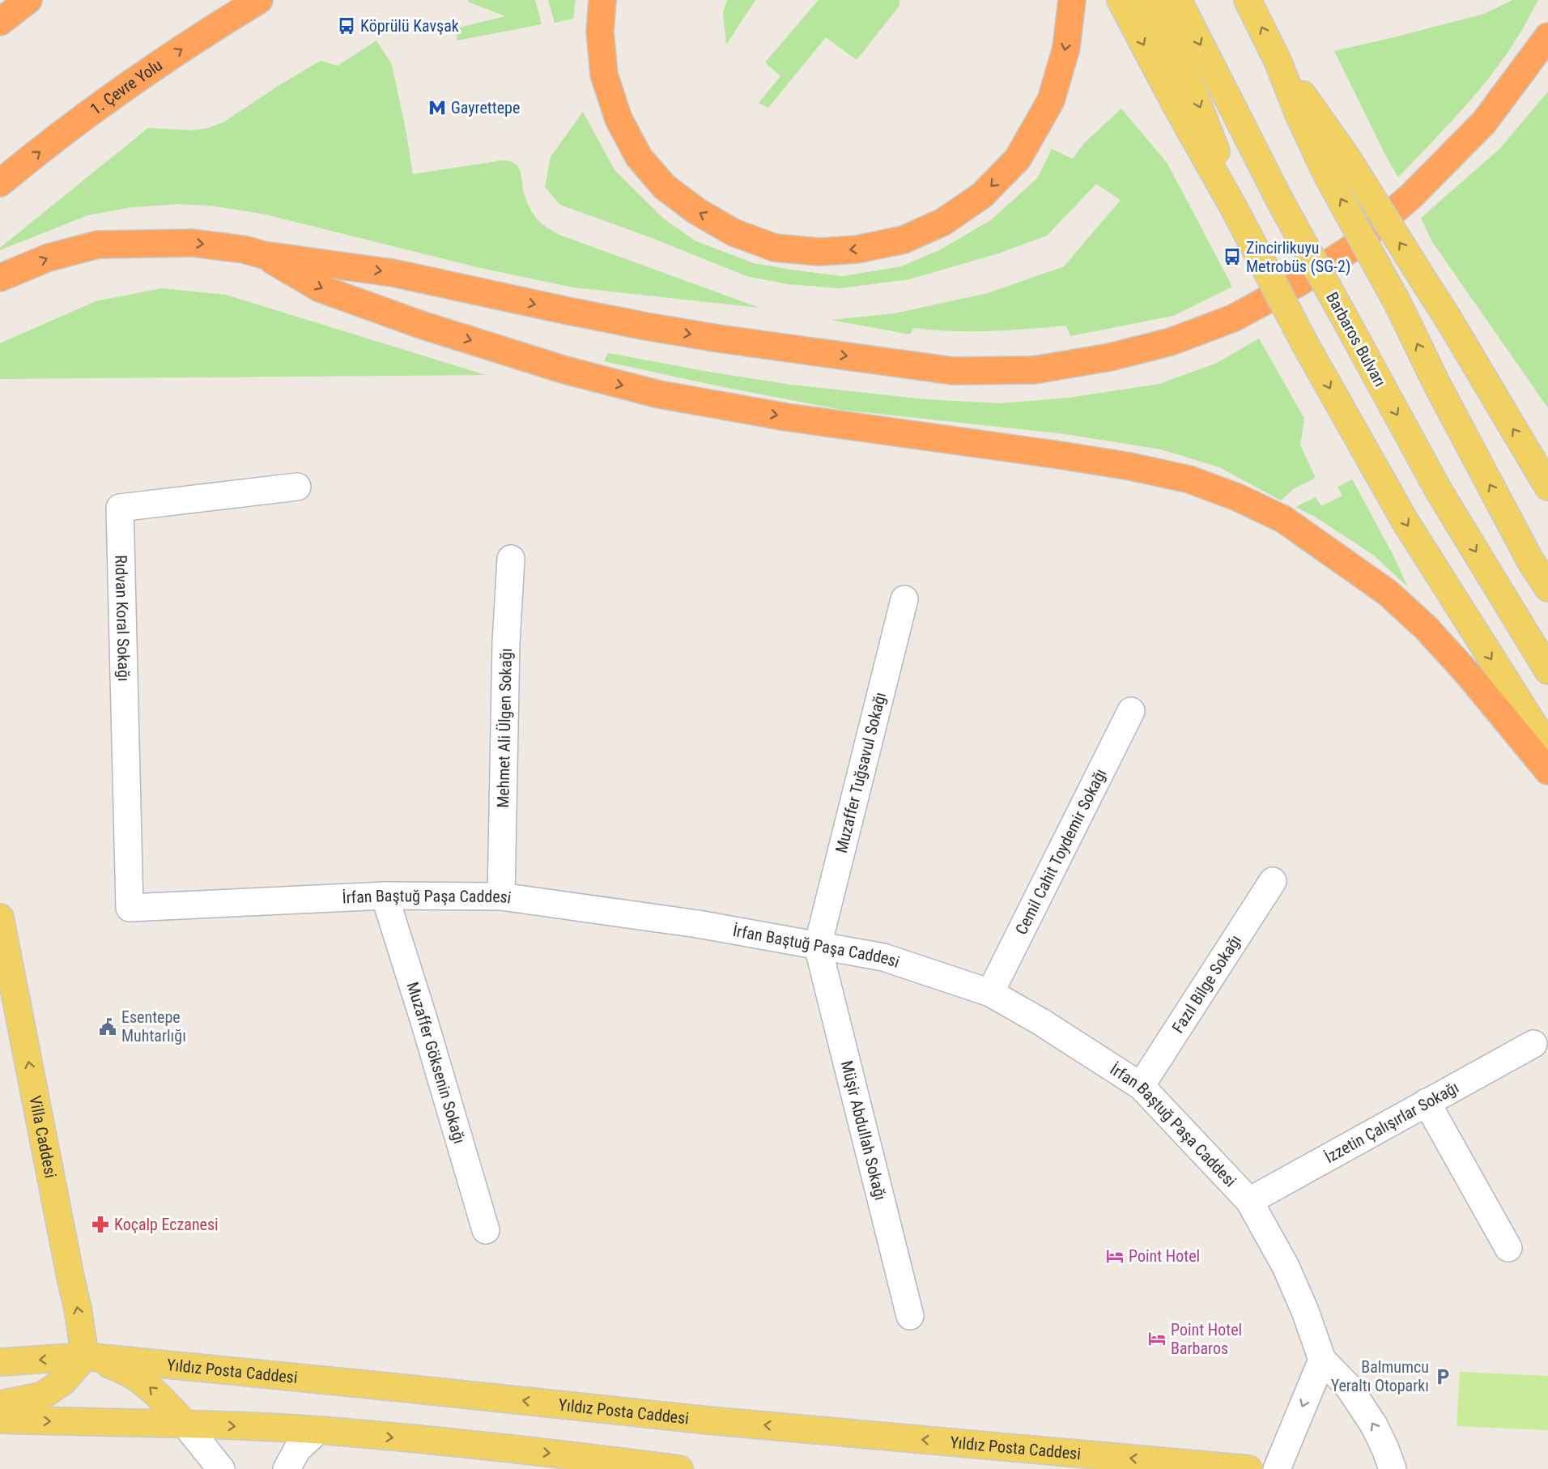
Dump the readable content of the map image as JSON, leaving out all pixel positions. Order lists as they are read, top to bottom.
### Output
{
  "streets": {
    "highway": ["1. Çevre Yolu"],
    "main road": ["Barbaros Bulvarı", "Villa Caddesi", "Yıldız Posta Caddesi"],
    "street": [
      "Rıdvan Koral Sokağı",
      "Mehmet Ali Ülgen Sokağı",
      "Muzaffer Tuğsavul Sokağı",
      "Cemil Cahit Toydemir Sokağı",
      "İrfan Baştuğ Paşa Caddesi",
      "Fazıl Bilge Sokağı",
      "Muzaffer Göksenin Sokağı",
      "İzzetin Çalışırlar Sokağı",
      "Müşir Abdullah Sokağı"
    ]
  },
  "crossings": [
    ["Rıdvan Koral Sokağı", "İrfan Baştuğ Paşa Caddesi"],
    ["Mehmet Ali Ülgen Sokağı", "İrfan Baştuğ Paşa Caddesi"],
    ["Muzaffer Tuğsavul Sokağı", "İrfan Baştuğ Paşa Caddesi"],
    ["Muzaffer Tuğsavul Sokağı", "Müşir Abdullah Sokağı"],
    ["Cemil Cahit Toydemir Sokağı", "İrfan Baştuğ Paşa Caddesi"],
    ["İrfan Baştuğ Paşa Caddesi", "Fazıl Bilge Sokağı"],
    ["İrfan Baştuğ Paşa Caddesi", "Muzaffer Göksenin Sokağı"],
    ["İrfan Baştuğ Paşa Caddesi", "İzzetin Çalışırlar Sokağı"],
    ["İrfan Baştuğ Paşa Caddesi", "Müşir Abdullah Sokağı"],
    ["Villa Caddesi", "Yıldız Posta Caddesi"]
  ],
  "one_way": ["1. Çevre Yolu", "Villa Caddesi"],
  "places": {
    "bus stop": ["Köprülü Kavşak", "Zincirlikuyu Metrobüs (SG-2)"],
    "metro station": ["Gayrettepe"],
    "public building": ["Esentepe Muhtarlığı"],
    "pharmacy": ["Koçalp Eczanesi"],
    "hotel": ["Point Hotel", "Point Hotel Barbaros"],
    "parking": ["Balmumcu Yeraltı Otoparkı"]
  }
}
